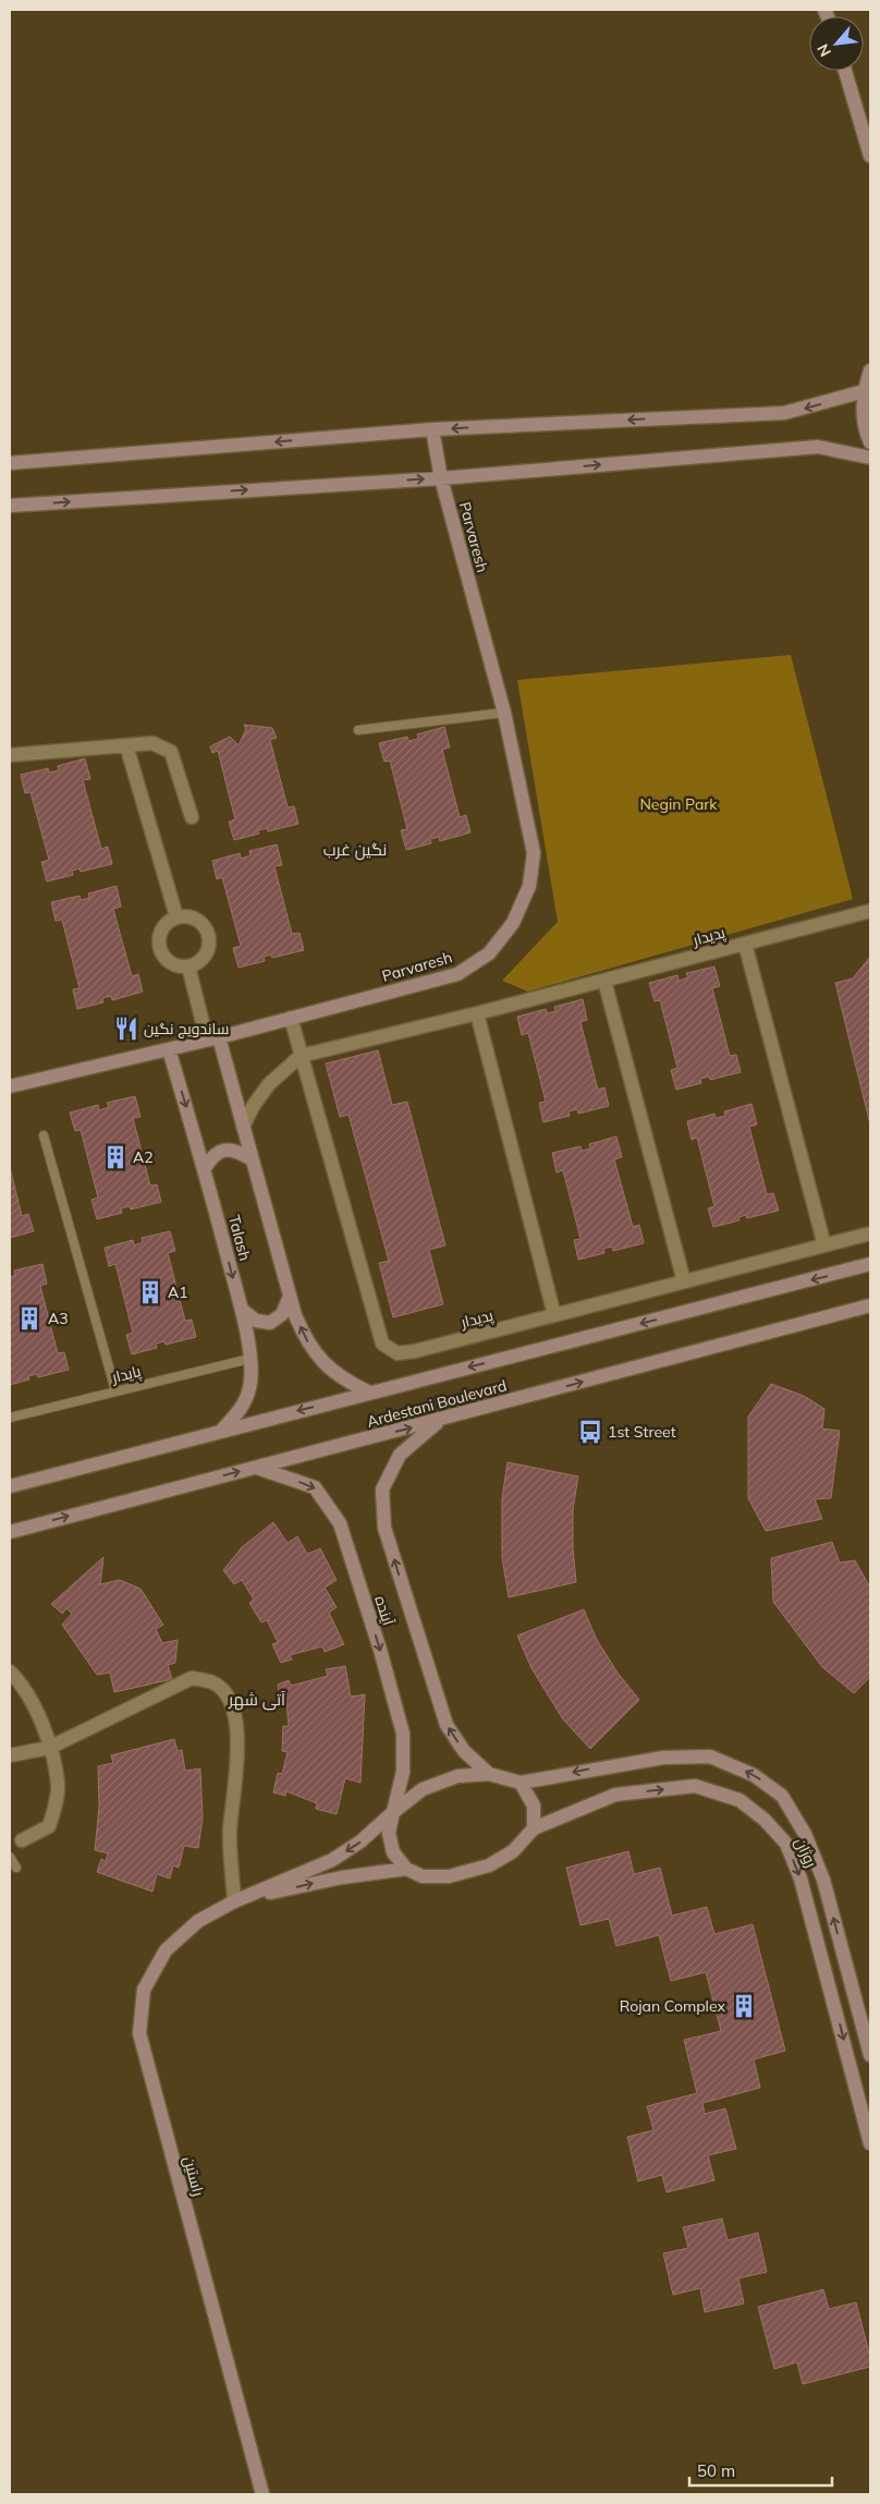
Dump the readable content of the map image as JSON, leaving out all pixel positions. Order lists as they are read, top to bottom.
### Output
{
  "streets": {
    "street": [
      "Parvaresh",
      "پدیدار",
      "Talash",
      "Ardestani Boulevard",
      "آینده",
      "روژان",
      "راستین"
    ],
    "lane": ["پایدار"]
  },
  "crossings": [
    ["Parvaresh", "Talash"],
    ["Talash", "پایدار"],
    ["Talash", "Ardestani Boulevard"],
    ["Ardestani Boulevard", "آینده"],
    ["آینده", "روژان"]
  ],
  "one_way": ["آینده"],
  "districts": ["نگین غرب", "آتی شهر"],
  "parks": ["Negin Park"],
  "places": {
    "restaurant": ["ساندویج نگین"],
    "building": [
      "A2",
      "A1",
      "A3",
      "Rojan Complex"
    ],
    "bus stop": ["1st Street"]
  },
  "scale_bar": "50 m",
  "north": "bottom left"
}
